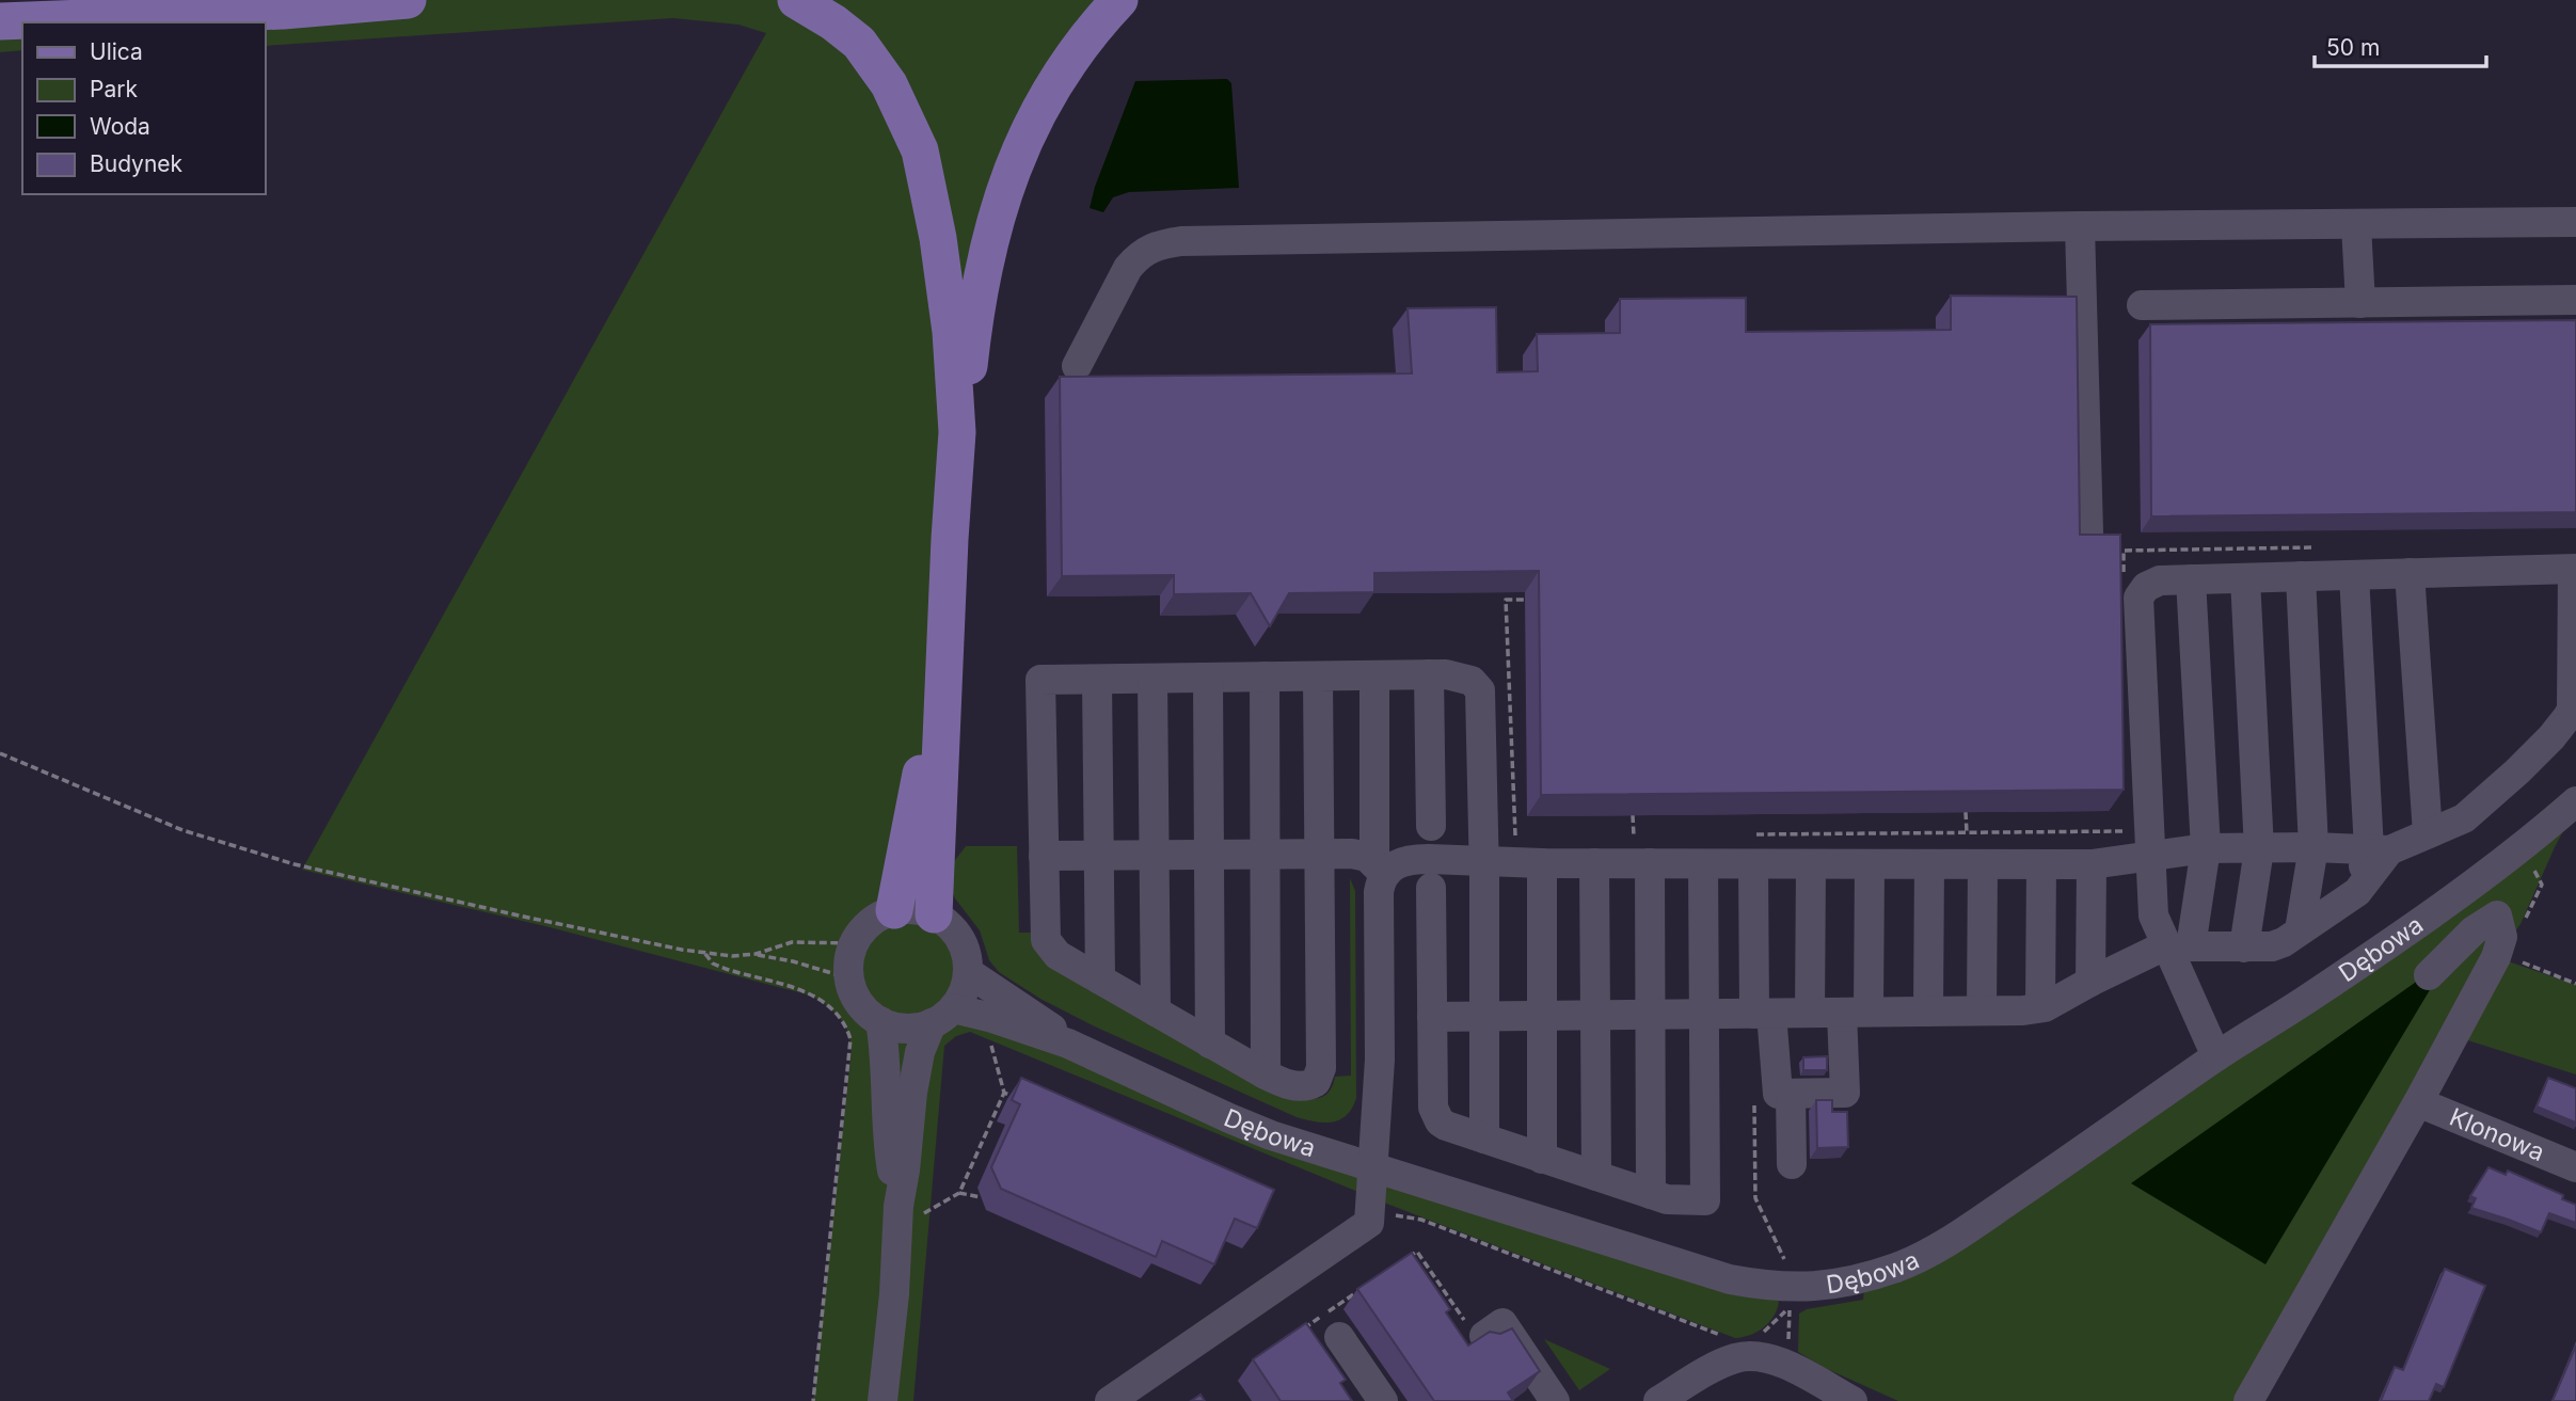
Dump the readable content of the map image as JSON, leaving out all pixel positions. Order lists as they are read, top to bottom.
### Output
{
  "streets": {
    "street": ["Dębowa", "Klonowa"]
  },
  "legend": [
    "Ulica",
    "Park",
    "Woda",
    "Budynek"
  ],
  "scale_bar": "50 m"
}
